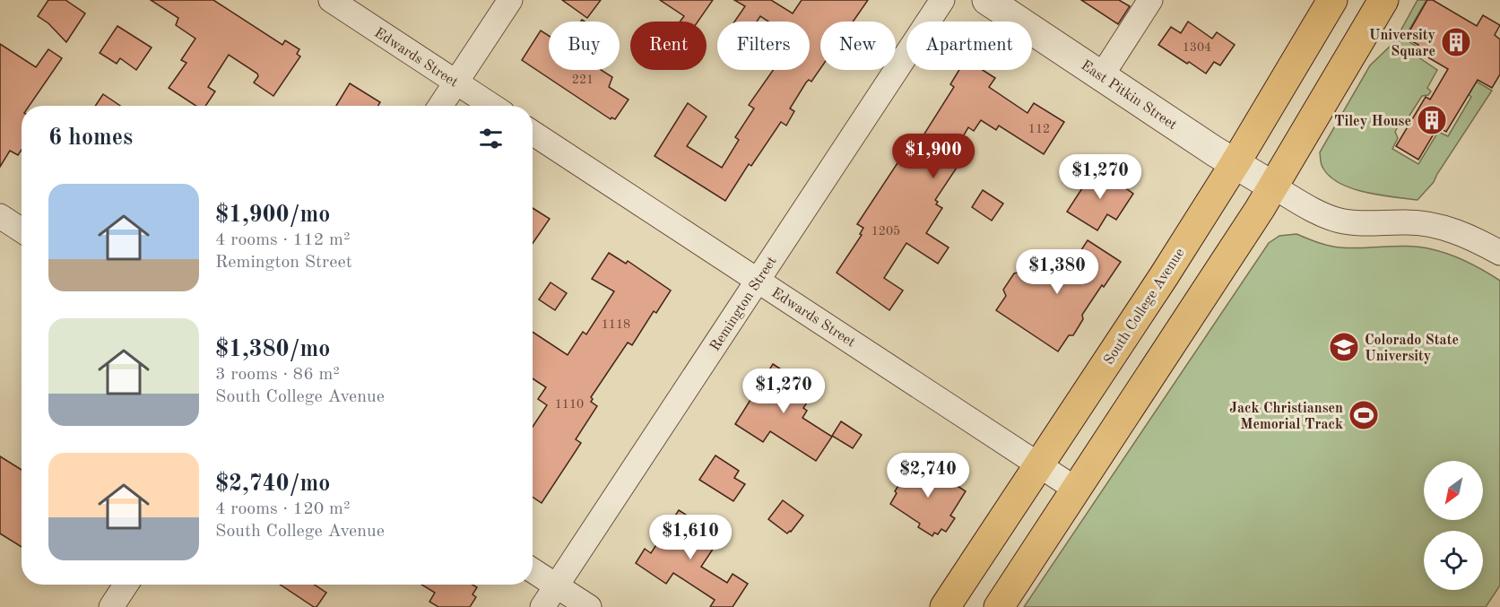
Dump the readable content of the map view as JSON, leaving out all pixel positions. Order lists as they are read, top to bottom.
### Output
{
  "streets": {
    "highway": ["South College Avenue"],
    "street": ["Edwards Street", "East Pitkin Street", "Remington Street"]
  },
  "crossings": [
    ["Edwards Street", "Remington Street"],
    ["Edwards Street", "South College Avenue"],
    ["East Pitkin Street", "South College Avenue"]
  ],
  "places": {
    "building": ["University Square", "Tiley House"],
    "school or university": ["Colorado State University"],
    "sports": ["Jack Christiansen Memorial Track"]
  },
  "house_numbers": [
    "1304",
    "221",
    "112",
    "1205",
    "1118",
    "1110"
  ],
  "north": "bottom left",
  "page": {
    "chip": [
      "Buy",
      "Rent",
      "Filters",
      "New",
      "Apartment"
    ],
    "heading": "6 homes",
    "price": [
      "$1,900",
      "$1,270",
      "$1,380",
      "$1,270",
      "$2,740",
      "$1,610"
    ],
    "list": [
      {
        "name": "$1,900/mo",
        "note": "4 rooms · 112 m² · Remington Street"
      },
      {
        "name": "$1,380/mo",
        "note": "3 rooms · 86 m² · South College Avenue"
      },
      {
        "name": "$2,740/mo",
        "note": "4 rooms · 120 m² · South College Avenue"
      }
    ]
  }
}
